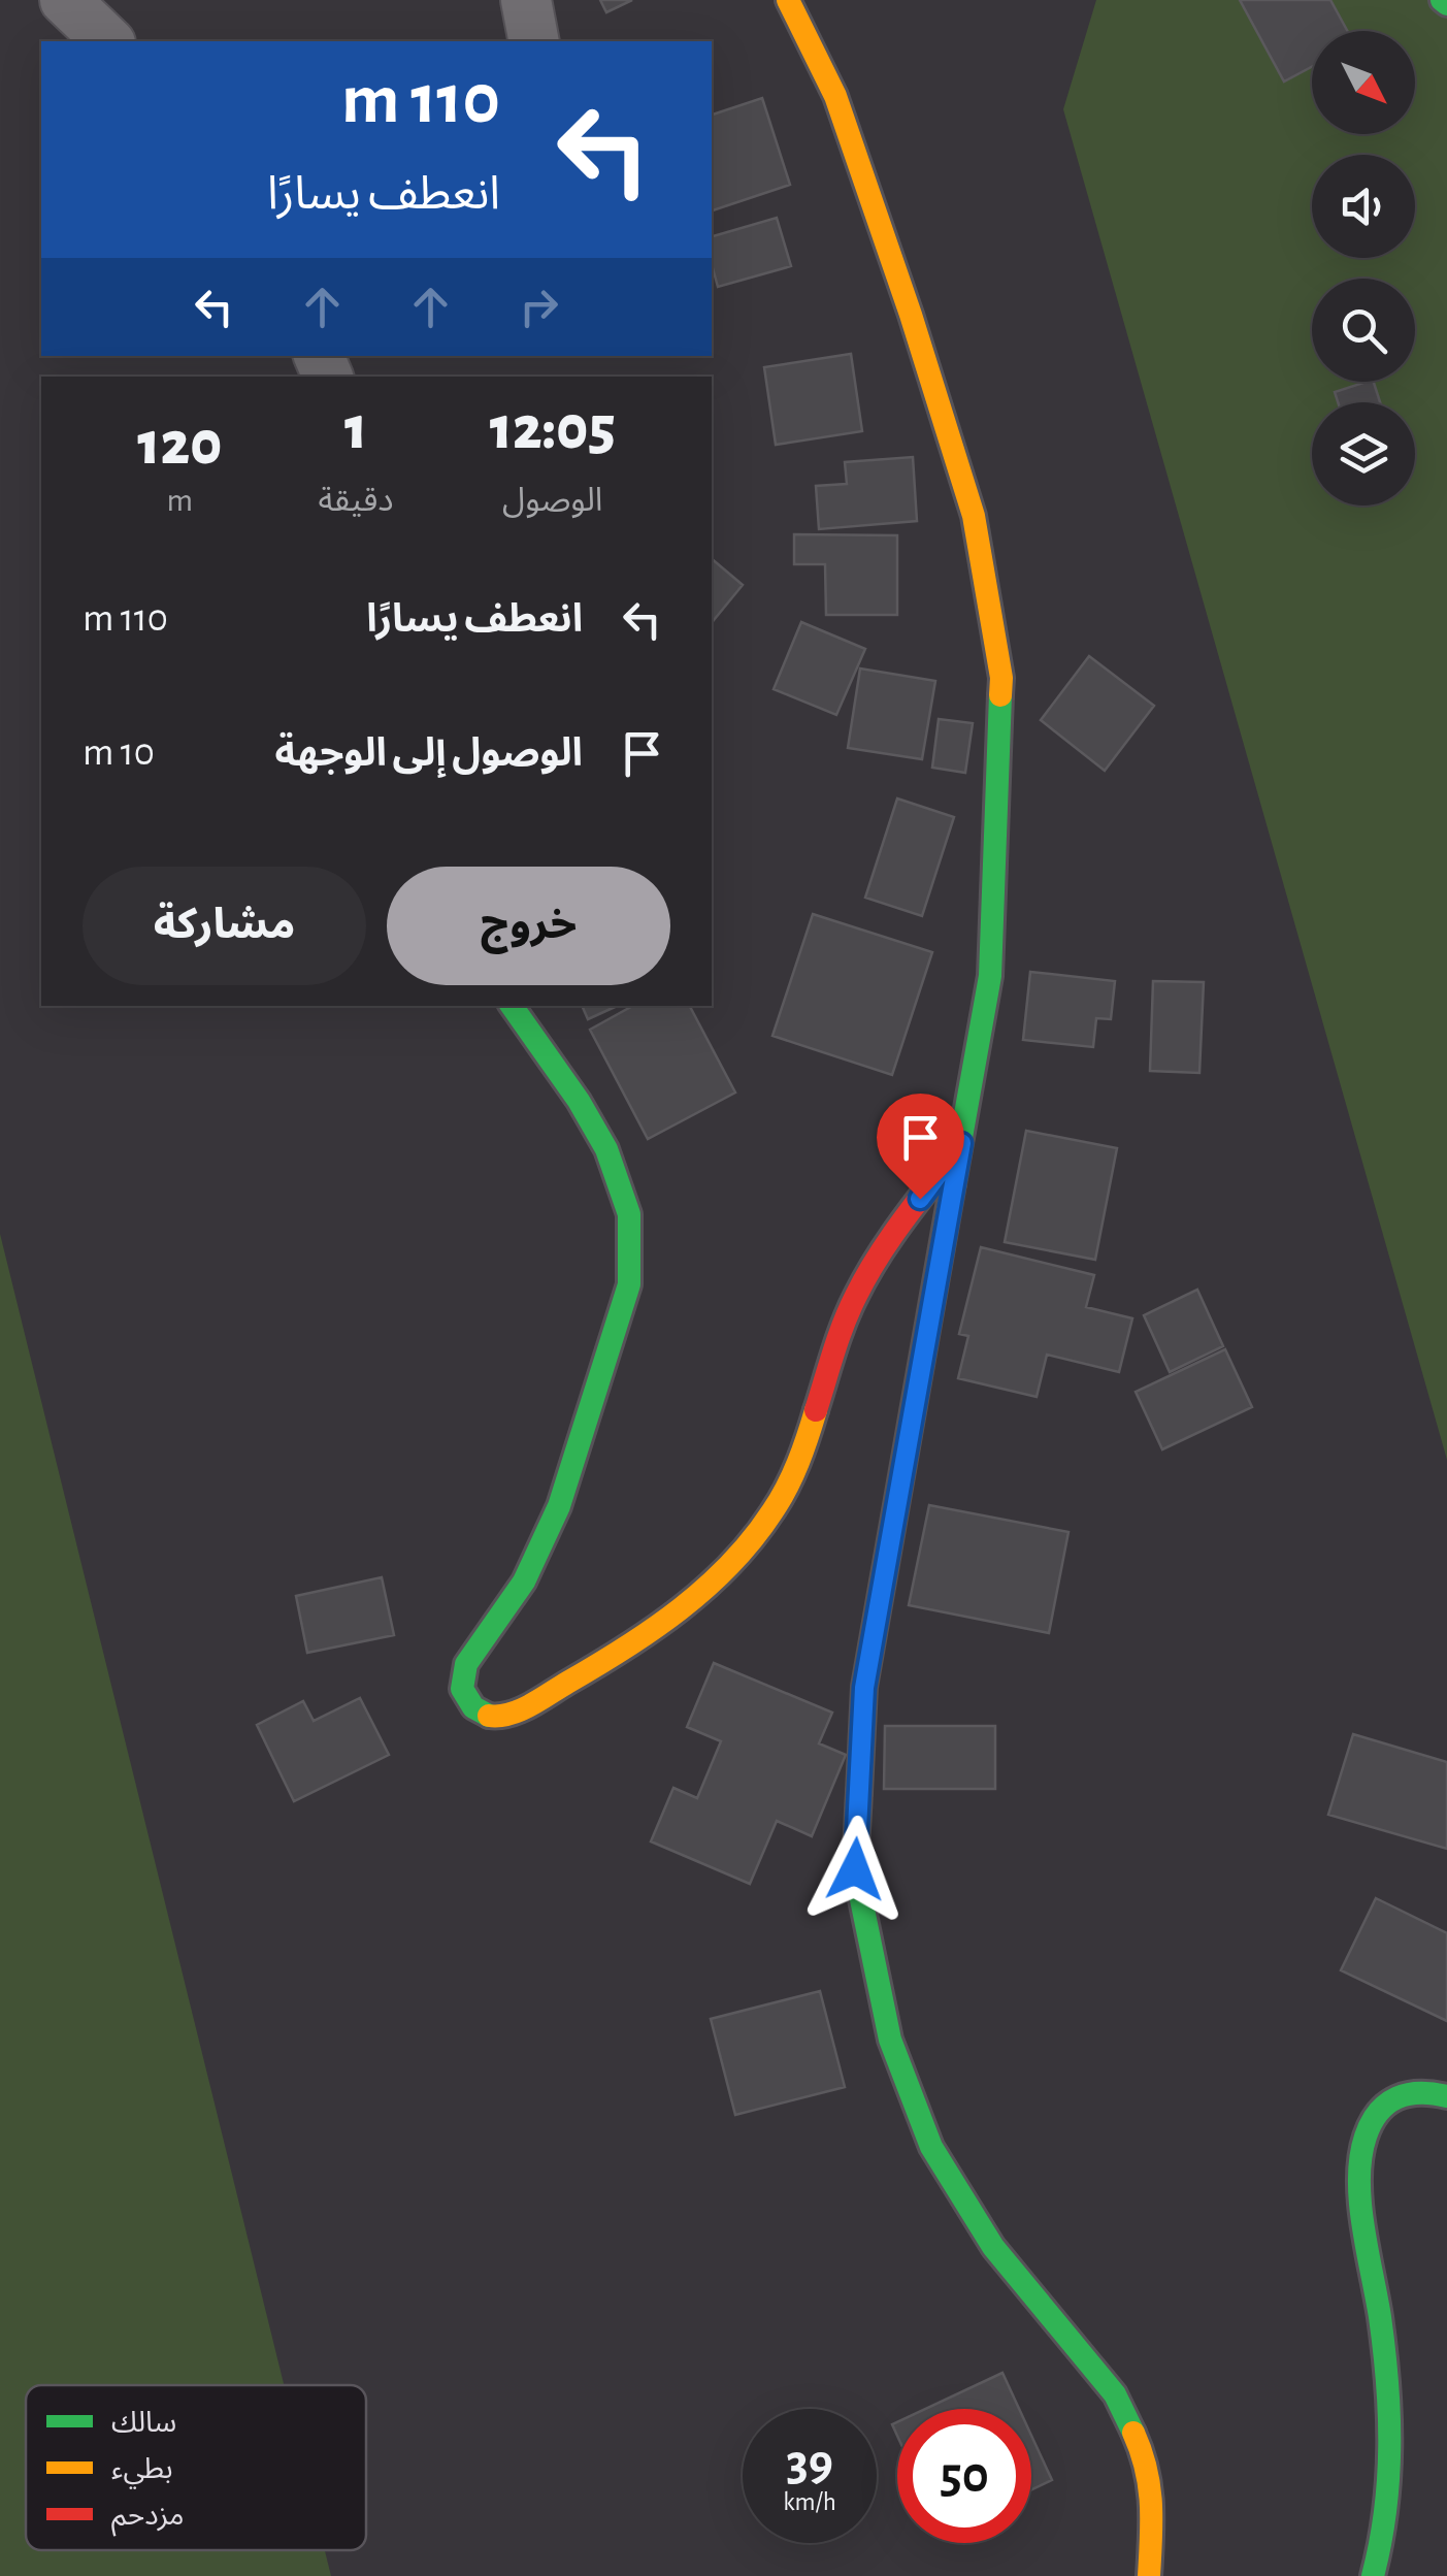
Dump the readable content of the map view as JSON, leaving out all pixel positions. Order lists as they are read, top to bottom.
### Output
{
  "legend": ["سالك", "بطيء", "مزدحم"],
  "north": "bottom right",
  "page": {
    "turn": ["110 m", "انعطف يسارًا"],
    "eta": [
      "12:05",
      "الوصول",
      "1",
      "دقيقة",
      "120",
      "m"
    ],
    "list": [
      {
        "name": "انعطف يسارًا",
        "value": "110 m"
      },
      {
        "name": "الوصول إلى الوجهة",
        "value": "10 m"
      }
    ],
    "buttons": ["خروج", "مشاركة"],
    "speed": "39 km/h",
    "limit": "50"
  }
}
